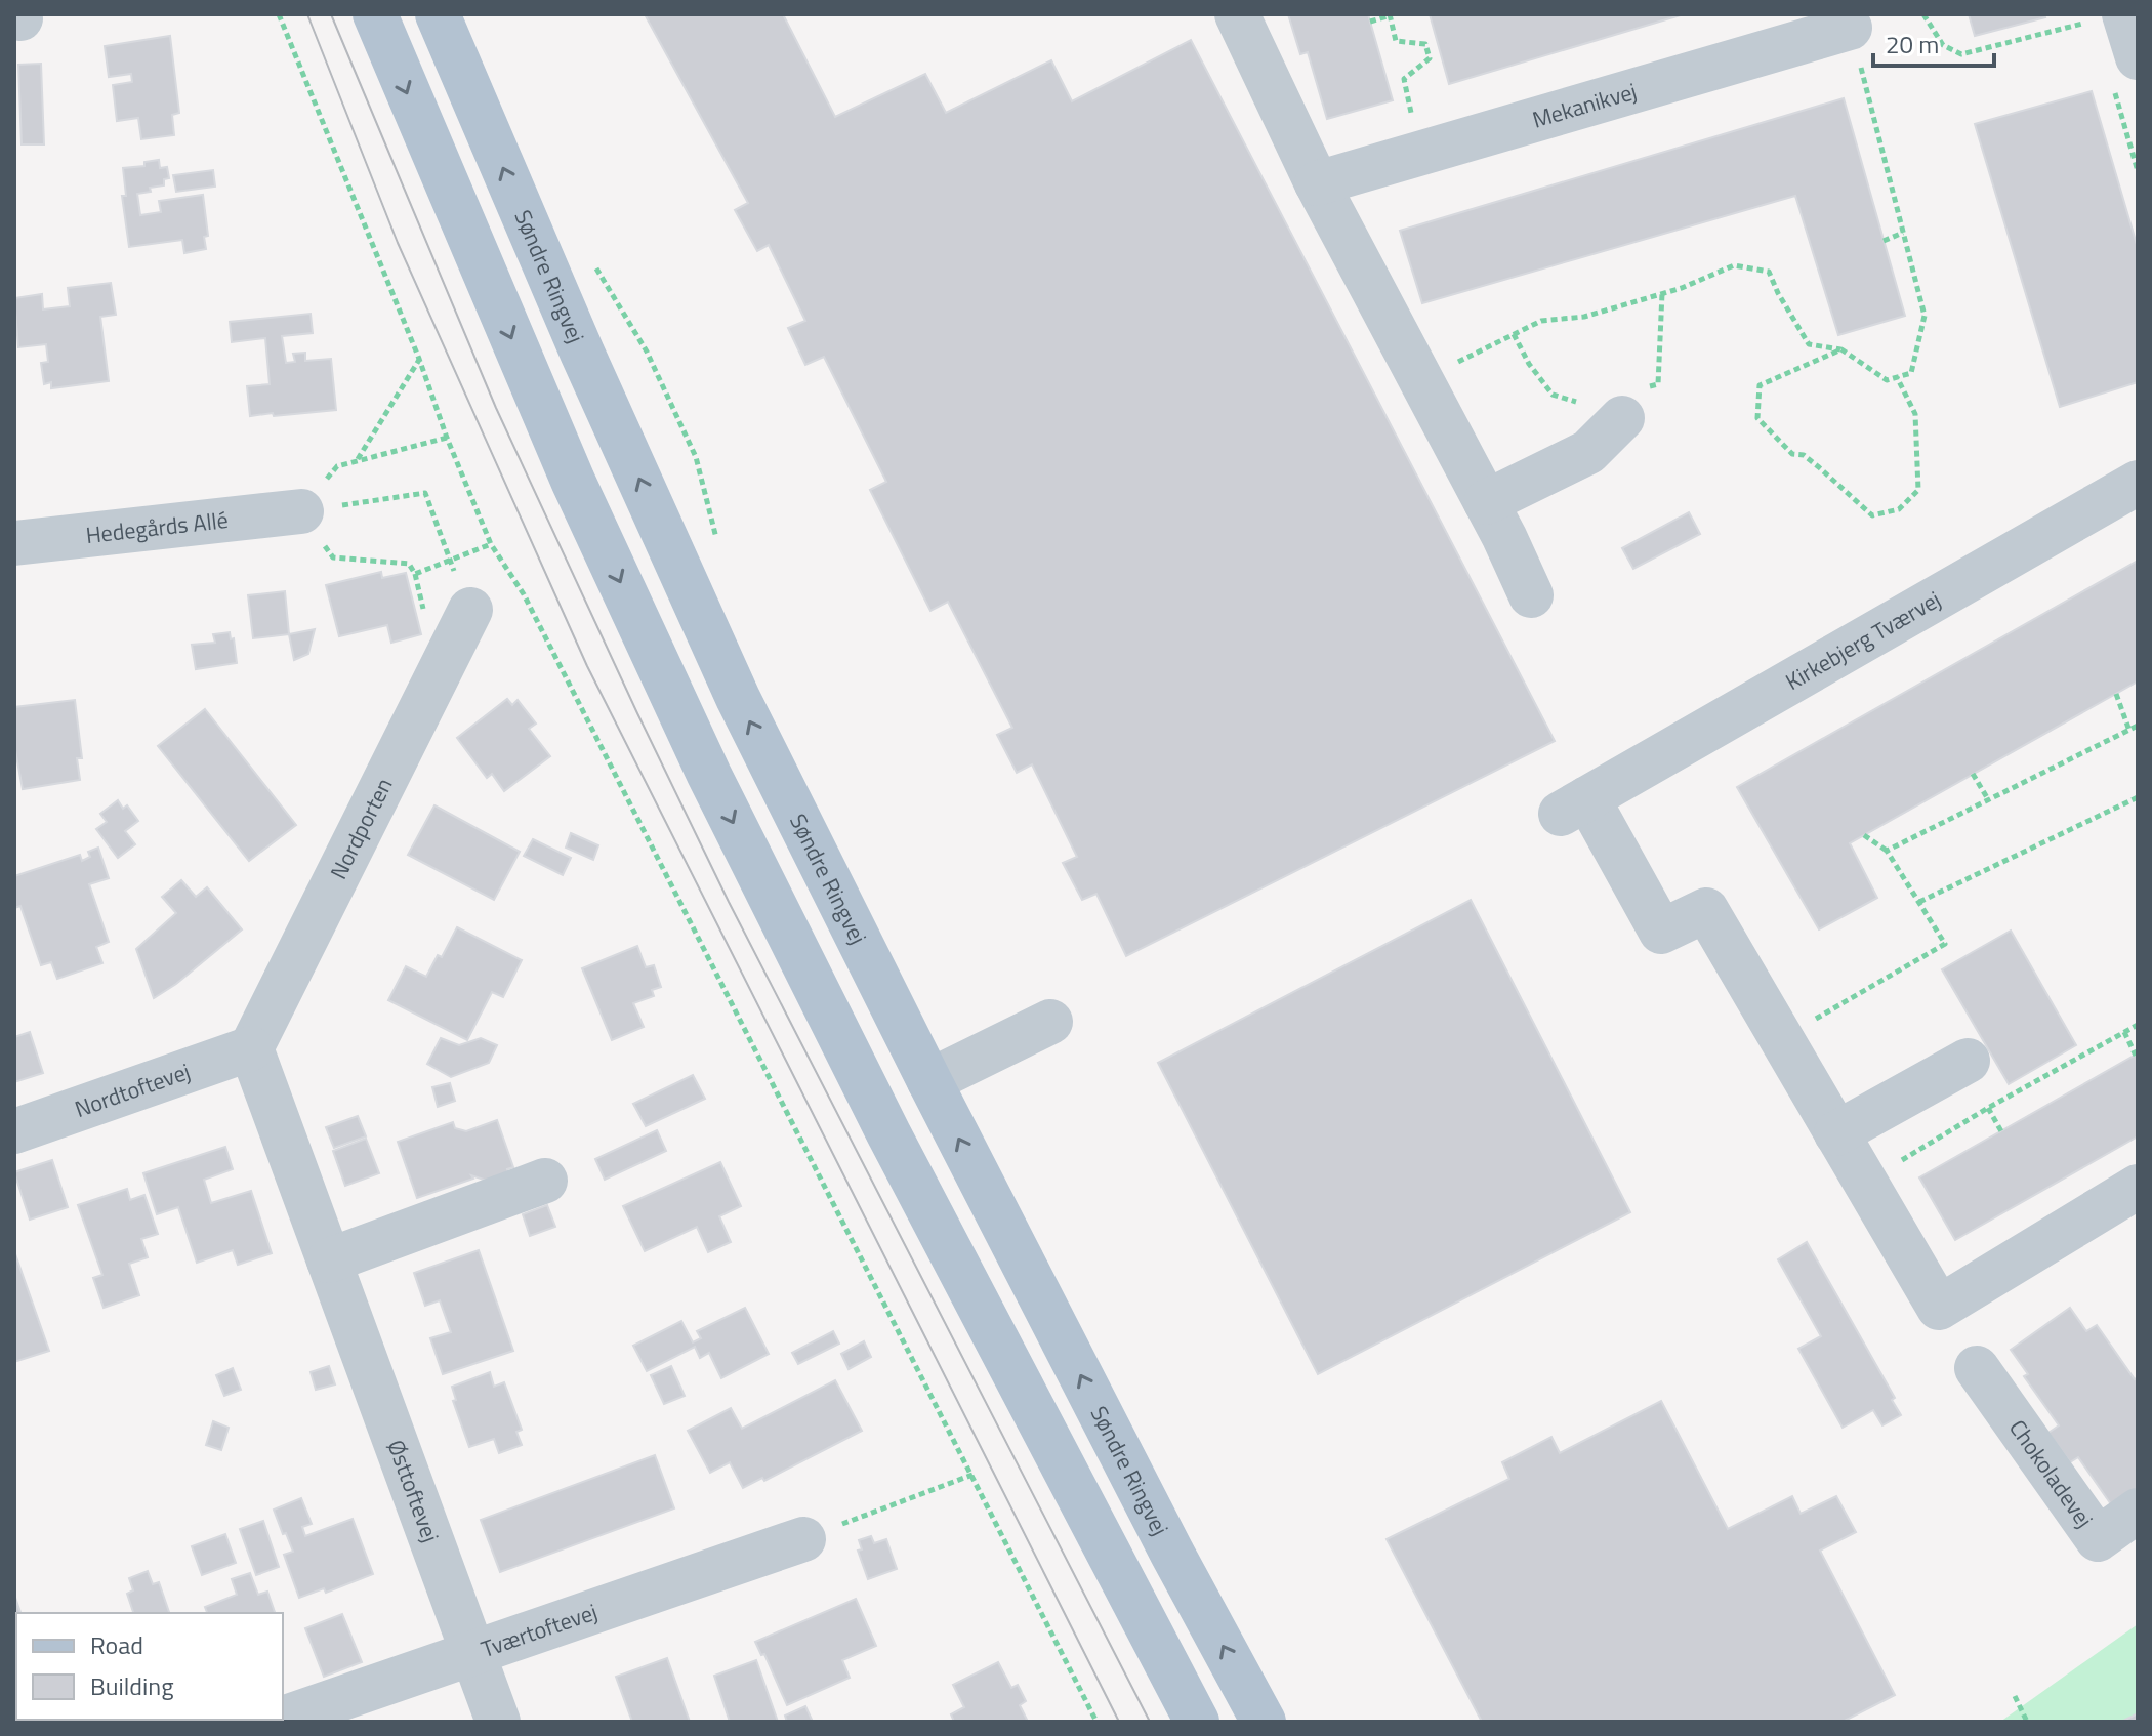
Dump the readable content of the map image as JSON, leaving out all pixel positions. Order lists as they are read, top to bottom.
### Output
{
  "streets": {
    "main road": ["Søndre Ringvej"],
    "street": [
      "Mekanikvej",
      "Hedegårds Allé",
      "Kirkebjerg Tværvej",
      "Nordporten",
      "Nordtoftevej",
      "Chokoladevej",
      "Østtoftevej",
      "Tværtoftevej"
    ]
  },
  "crossings": [
    ["Nordporten", "Nordtoftevej"],
    ["Nordporten", "Østtoftevej"],
    ["Nordtoftevej", "Østtoftevej"],
    ["Østtoftevej", "Tværtoftevej"]
  ],
  "legend": ["Road", "Building"],
  "scale_bar": "20 m"
}
